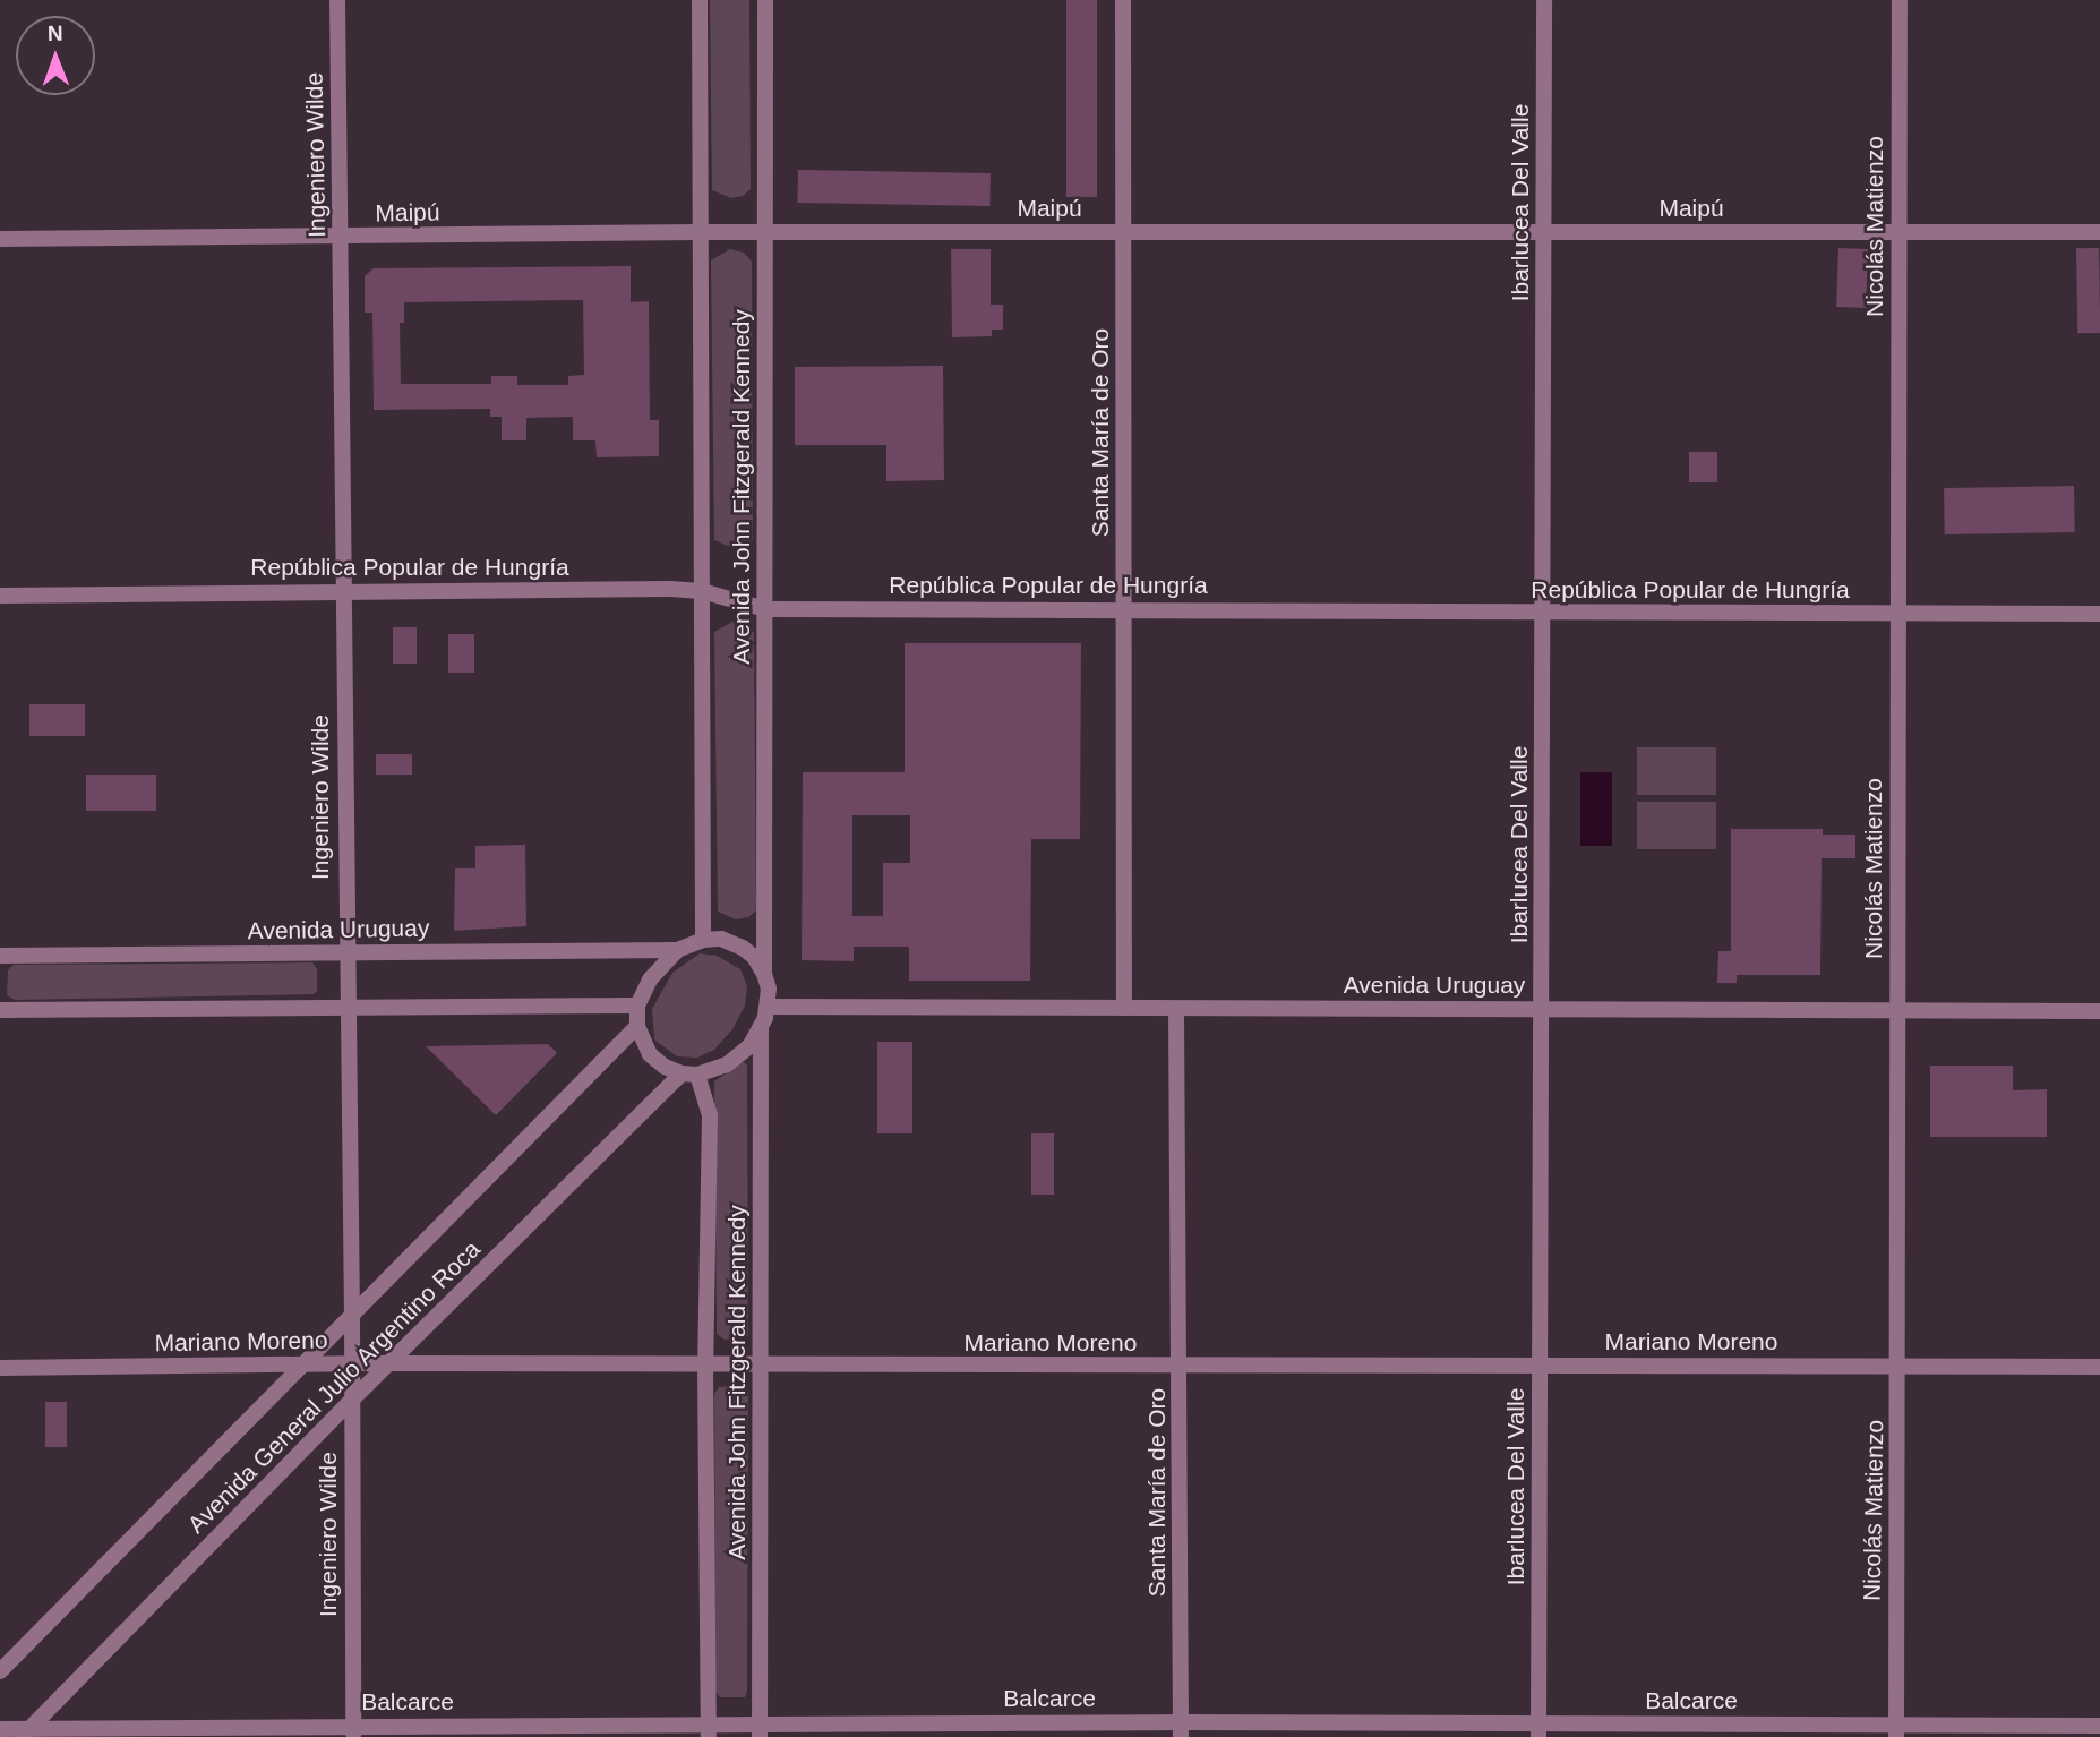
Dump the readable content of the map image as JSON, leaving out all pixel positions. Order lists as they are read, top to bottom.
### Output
{
  "streets": {
    "street": [
      "Ingeniero Wilde",
      "Ibarlucea Del Valle",
      "Maipú",
      "Nicolás Matienzo",
      "Santa María de Oro",
      "Avenida John Fitzgerald Kennedy",
      "República Popular de Hungría",
      "Avenida Uruguay",
      "Mariano Moreno",
      "Avenida General Julio Argentino Roca",
      "Balcarce"
    ]
  },
  "crossings": [
    ["Ingeniero Wilde", "Maipú"],
    ["Ingeniero Wilde", "República Popular de Hungría"],
    ["Ingeniero Wilde", "Avenida Uruguay"],
    ["Ingeniero Wilde", "Mariano Moreno"],
    ["Ingeniero Wilde", "Avenida General Julio Argentino Roca"],
    ["Ingeniero Wilde", "Balcarce"],
    ["Ibarlucea Del Valle", "Maipú"],
    ["Ibarlucea Del Valle", "República Popular de Hungría"],
    ["Ibarlucea Del Valle", "Avenida Uruguay"],
    ["Ibarlucea Del Valle", "Mariano Moreno"],
    ["Ibarlucea Del Valle", "Balcarce"],
    ["Maipú", "Nicolás Matienzo"],
    ["Maipú", "Santa María de Oro"],
    ["Maipú", "Avenida John Fitzgerald Kennedy"],
    ["Nicolás Matienzo", "República Popular de Hungría"],
    ["Nicolás Matienzo", "Avenida Uruguay"],
    ["Nicolás Matienzo", "Mariano Moreno"],
    ["Nicolás Matienzo", "Balcarce"],
    ["Santa María de Oro", "República Popular de Hungría"],
    ["Santa María de Oro", "Avenida Uruguay"],
    ["Santa María de Oro", "Mariano Moreno"],
    ["Santa María de Oro", "Balcarce"],
    ["Avenida John Fitzgerald Kennedy", "República Popular de Hungría"],
    ["Avenida John Fitzgerald Kennedy", "Avenida Uruguay"],
    ["Avenida John Fitzgerald Kennedy", "Mariano Moreno"],
    ["Avenida John Fitzgerald Kennedy", "Avenida General Julio Argentino Roca"],
    ["Avenida John Fitzgerald Kennedy", "Balcarce"],
    ["Avenida Uruguay", "Avenida General Julio Argentino Roca"],
    ["Mariano Moreno", "Avenida General Julio Argentino Roca"],
    ["Avenida General Julio Argentino Roca", "Balcarce"]
  ],
  "north": "top"
}
